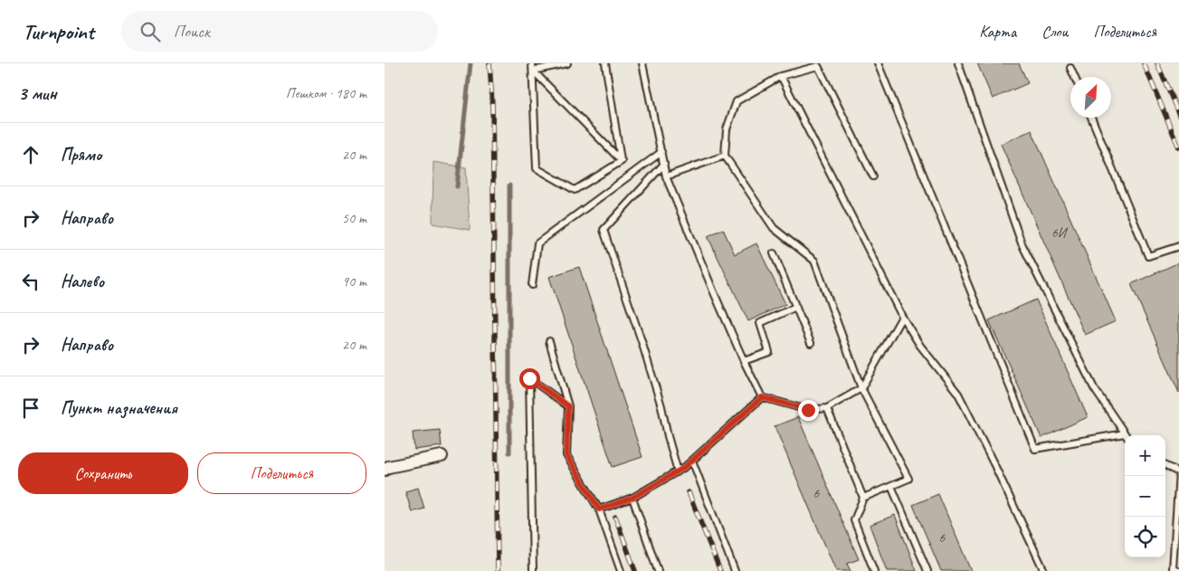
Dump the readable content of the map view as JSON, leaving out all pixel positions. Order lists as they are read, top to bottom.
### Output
{
  "house_numbers": ["6И", "6", "6"],
  "north": "top right",
  "page": {
    "header": "Turnpoint",
    "search": "Поиск",
    "nav": ["Карта", "Слои", "Поделиться"],
    "heading": ["3 мин", "Пешком · 180 m"],
    "list": [
      ["Прямо", "20 m"],
      ["Направо", "50 m"],
      ["Налево", "90 m"],
      ["Направо", "20 m"],
      "Пункт назначения"
    ],
    "map_buttons": ["+", "−"],
    "buttons": ["Сохранить", "Поделиться"]
  }
}
